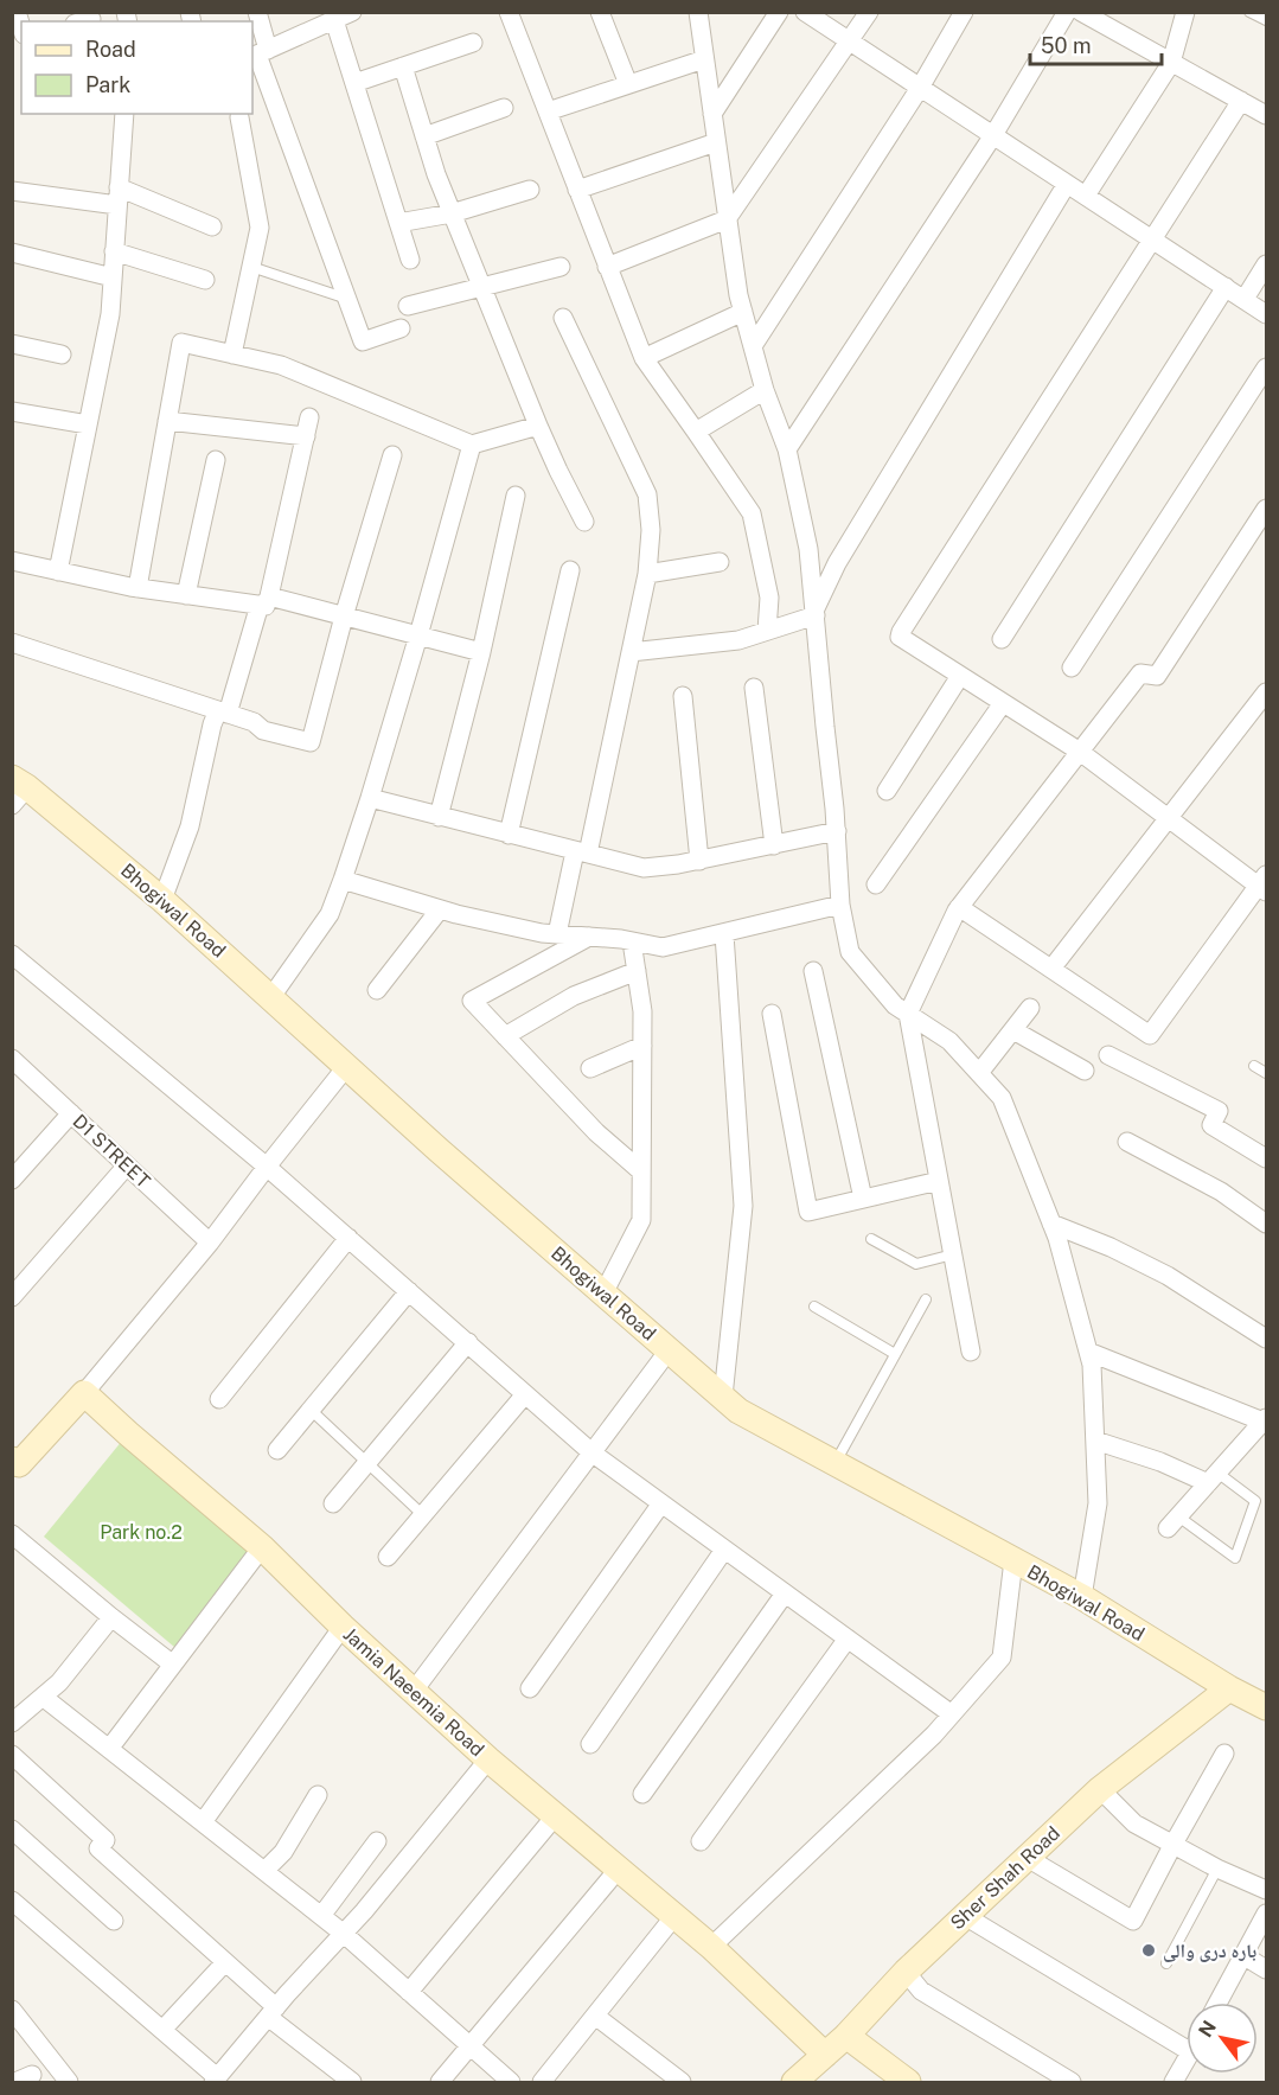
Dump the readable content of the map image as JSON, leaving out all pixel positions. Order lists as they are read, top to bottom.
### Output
{
  "streets": {
    "main road": ["Bhogiwal Road", "Jamia Naeemia Road", "Sher Shah Road"],
    "street": ["D1 STREET"]
  },
  "crossings": [
    ["Bhogiwal Road", "Sher Shah Road"],
    ["Jamia Naeemia Road", "Sher Shah Road"]
  ],
  "parks": ["Park no.2"],
  "places": ["بارہ دری والی"],
  "legend": ["Road", "Park"],
  "scale_bar": "50 m",
  "north": "top left"
}
